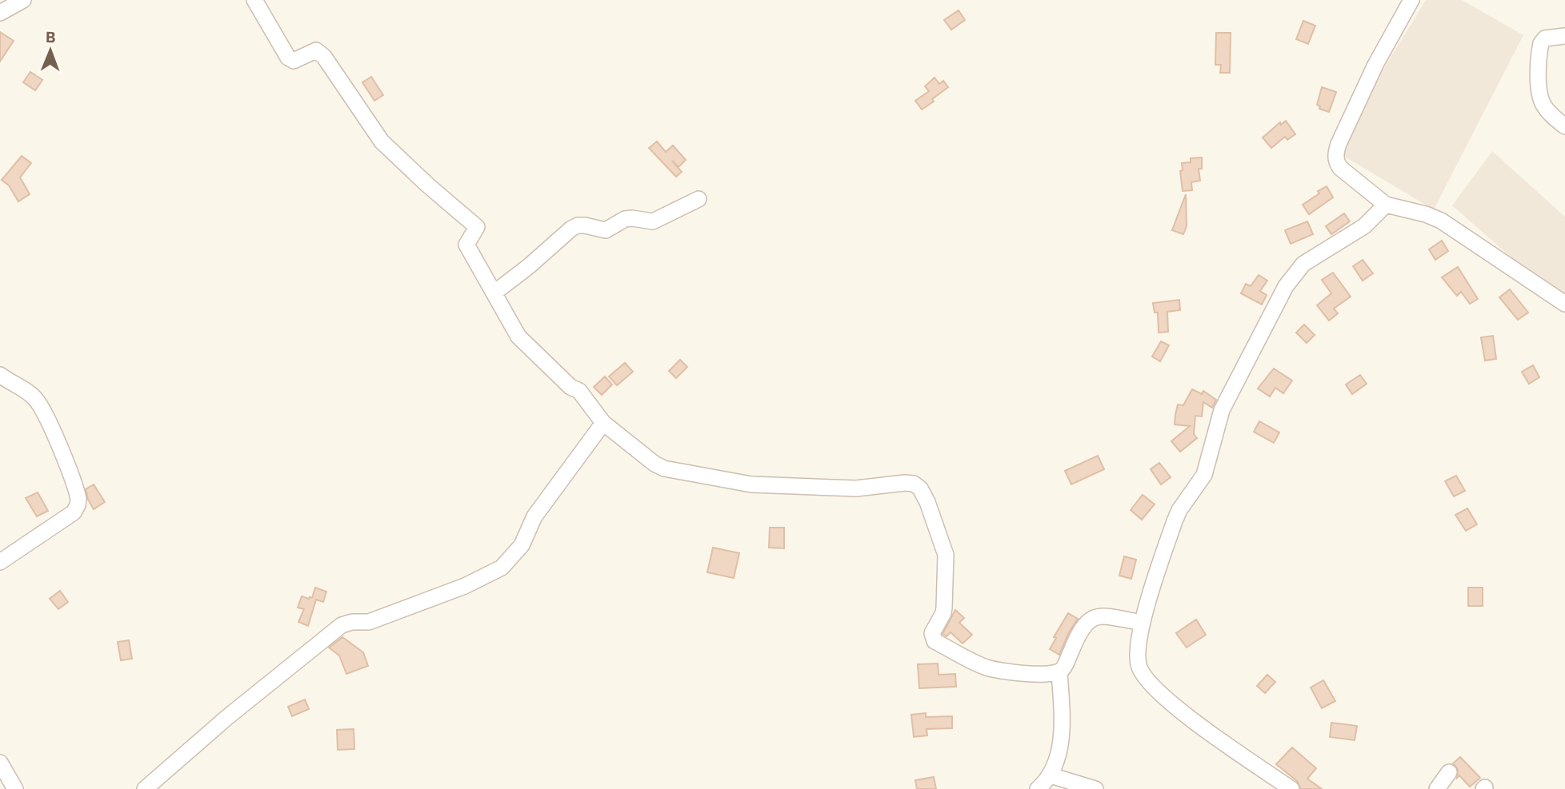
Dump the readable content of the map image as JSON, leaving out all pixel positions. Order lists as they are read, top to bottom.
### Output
{
  "north": "top"
}
